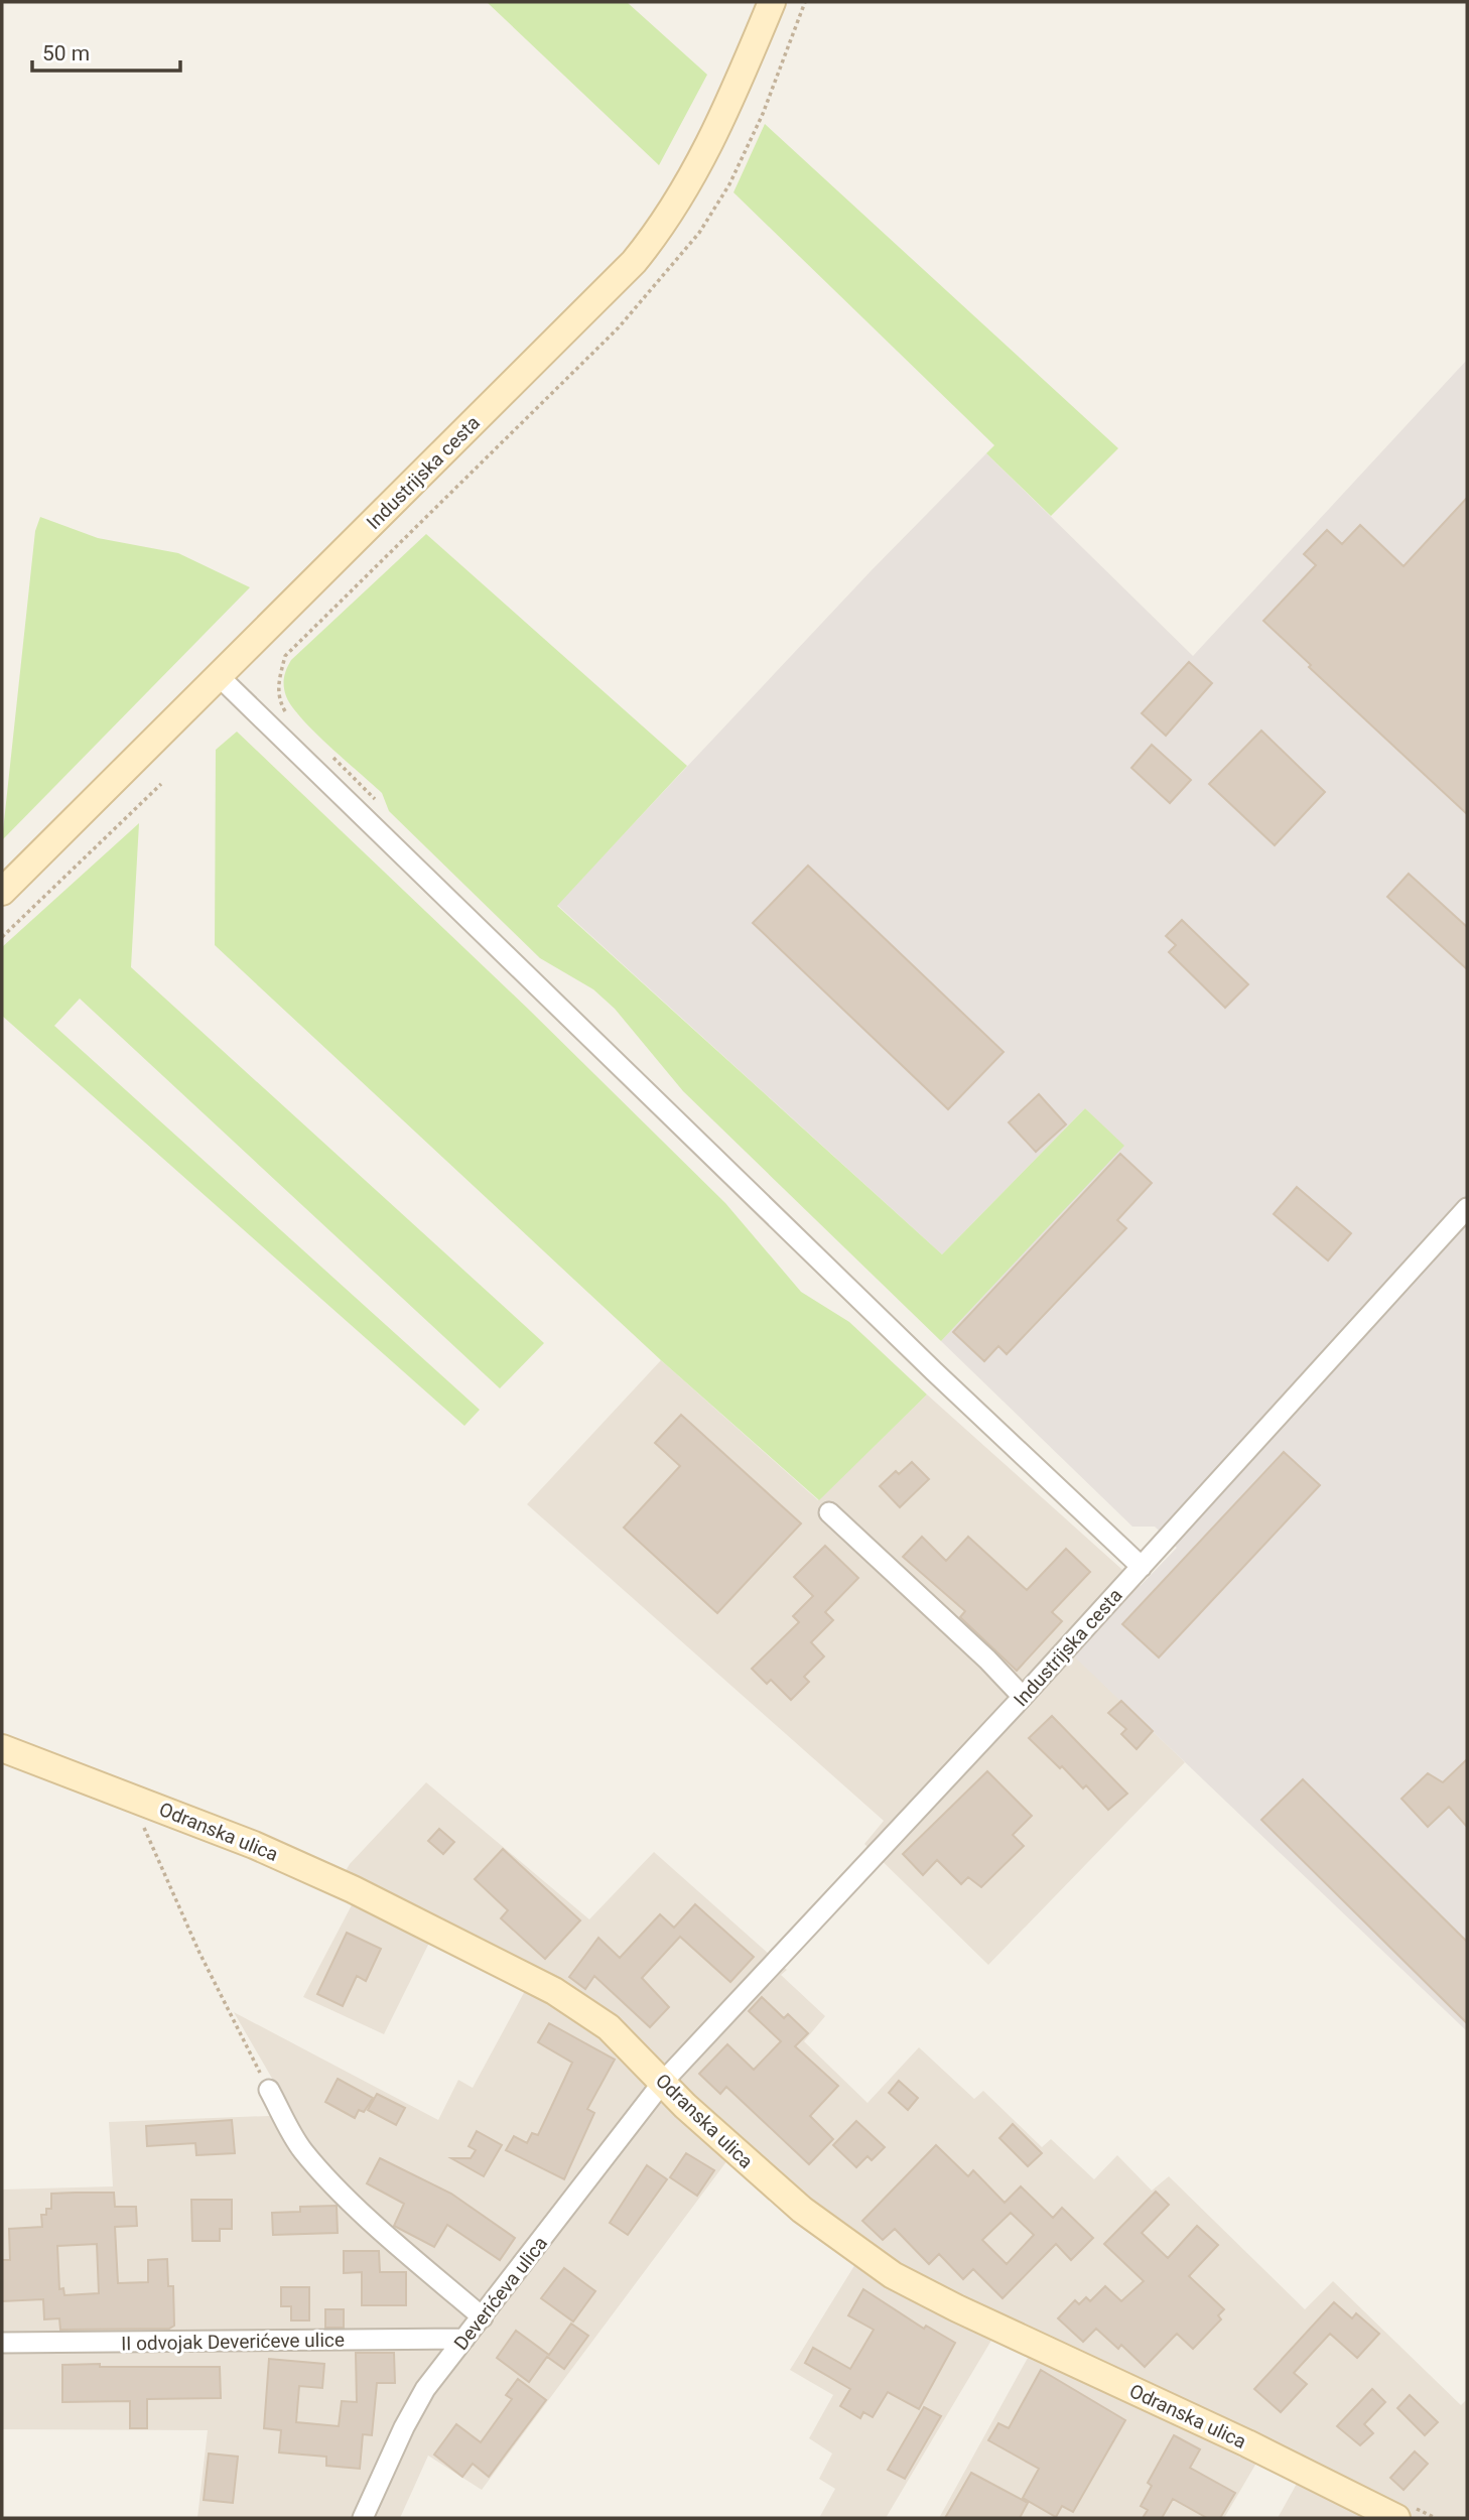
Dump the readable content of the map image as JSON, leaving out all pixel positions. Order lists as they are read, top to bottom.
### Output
{
  "streets": {
    "main road": ["Industrijska cesta", "Odranska ulica"],
    "street": ["Deverićeva ulica", "II odvojak Deverićeve ulice"]
  },
  "crossings": [
    ["Industrijska cesta", "Odranska ulica"],
    ["Industrijska cesta", "Deverićeva ulica"],
    ["Odranska ulica", "Deverićeva ulica"],
    ["Deverićeva ulica", "II odvojak Deverićeve ulice"]
  ],
  "scale_bar": "50 m"
}
